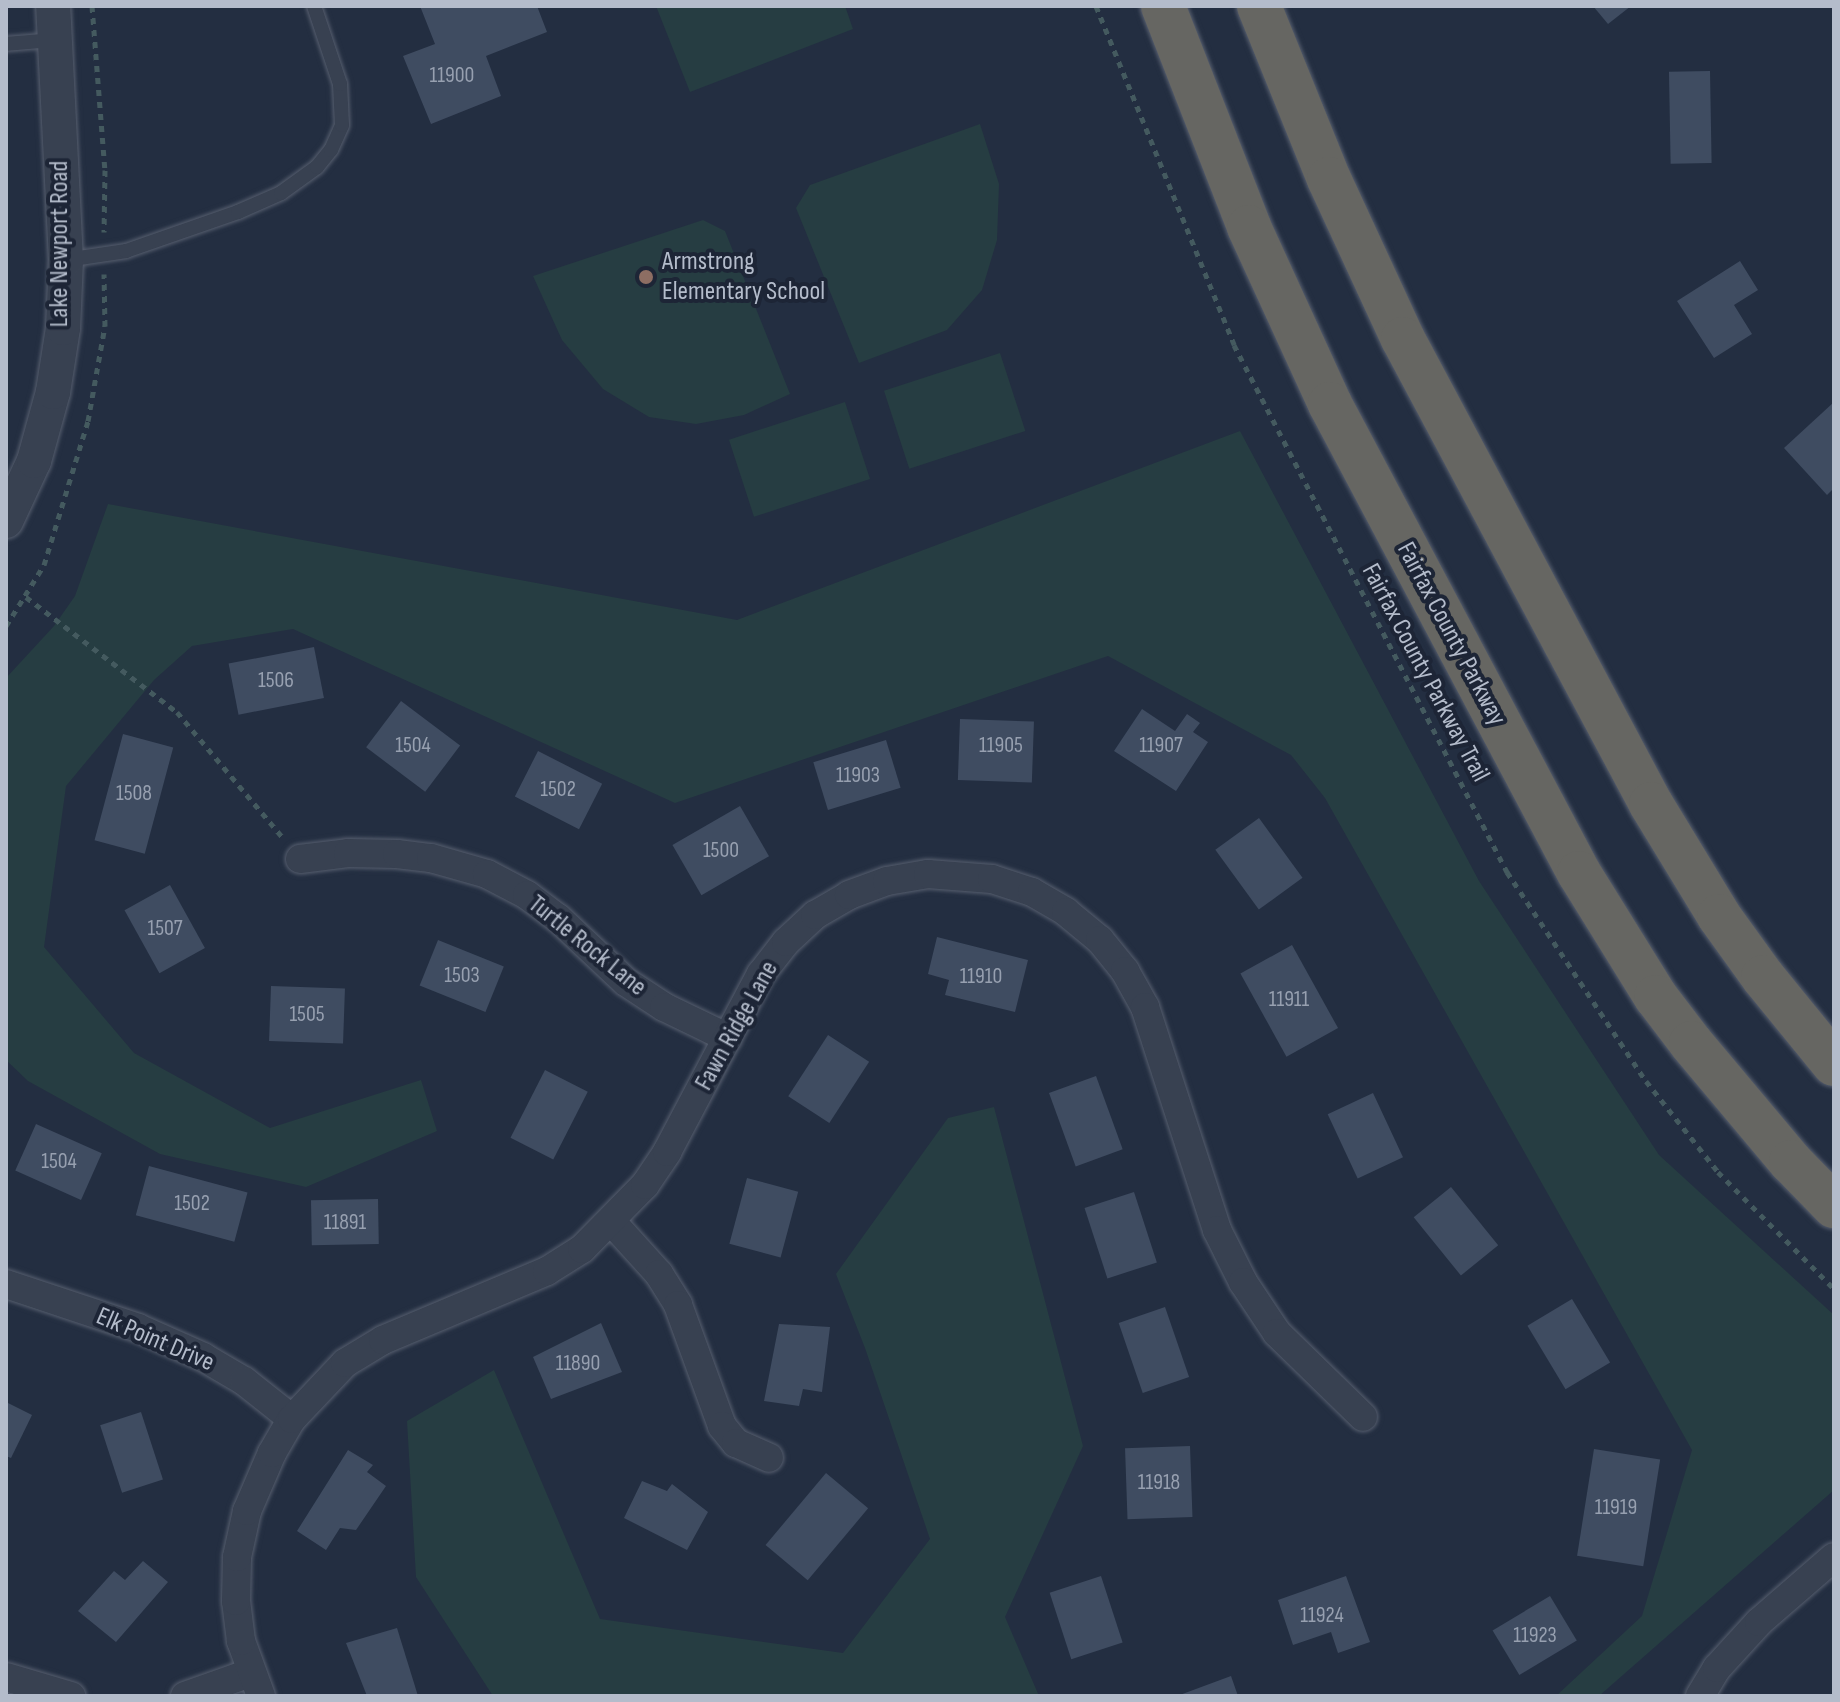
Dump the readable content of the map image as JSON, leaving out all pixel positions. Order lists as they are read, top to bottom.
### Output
{
  "streets": {
    "highway": ["Fairfax County Parkway"],
    "street": [
      "Lake Newport Road",
      "Turtle Rock Lane",
      "Fawn Ridge Lane",
      "Elk Point Drive"
    ],
    "path": ["Fairfax County Parkway Trail"]
  },
  "crossings": [
    ["Turtle Rock Lane", "Fawn Ridge Lane"],
    ["Fawn Ridge Lane", "Elk Point Drive"]
  ],
  "places": ["Armstrong Elementary School"],
  "house_numbers": [
    "11900",
    "1506",
    "1504",
    "11905",
    "11907",
    "11903",
    "1502",
    "1508",
    "1500",
    "1507",
    "1503",
    "11910",
    "11911",
    "1505",
    "1504",
    "1502",
    "11891",
    "11890",
    "11918",
    "11919",
    "11924",
    "11923"
  ]
}
